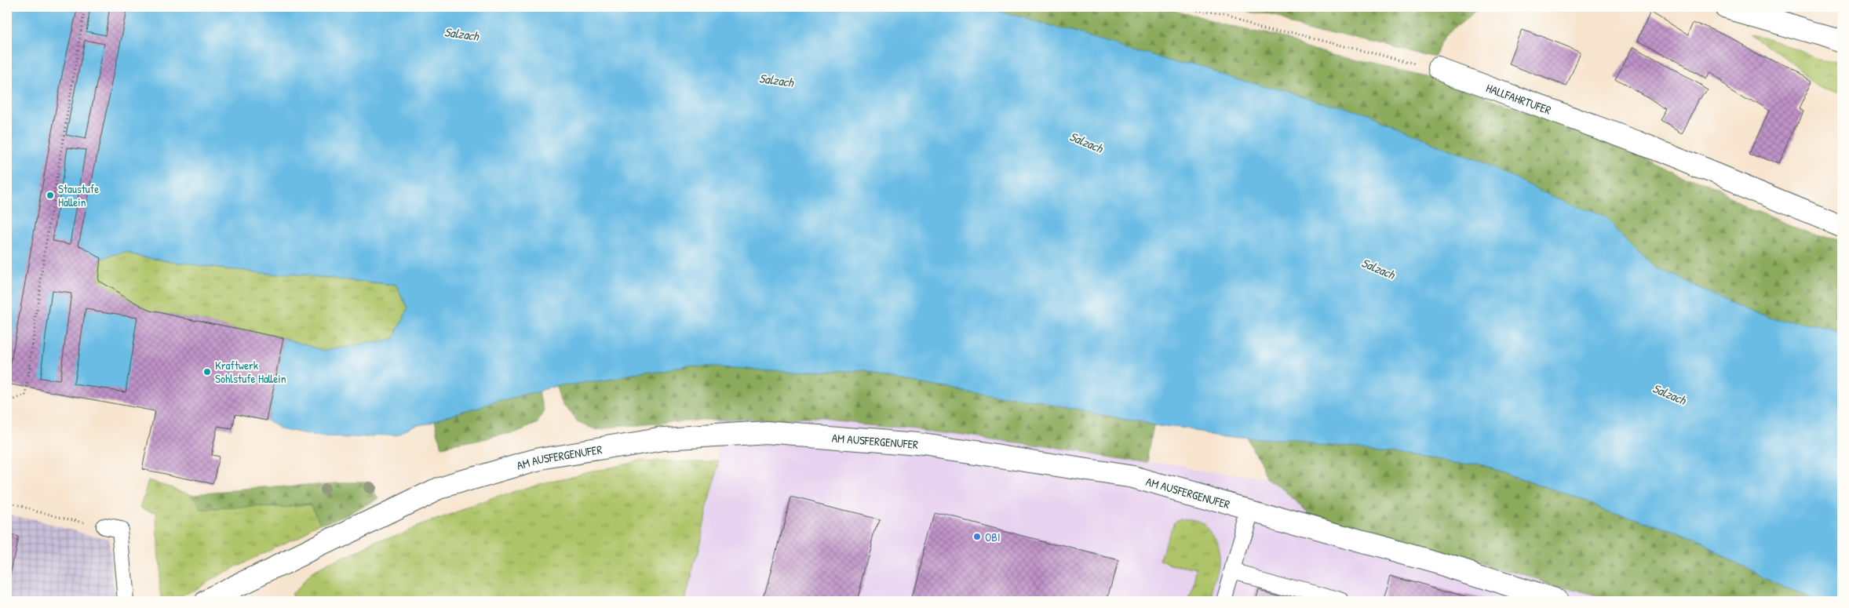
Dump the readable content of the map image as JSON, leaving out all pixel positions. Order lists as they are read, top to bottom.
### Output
{
  "streets": {
    "street": ["HALLFAHRTUFER", "AM AUSFERGENUFER"]
  },
  "water": ["Salzach"],
  "places": ["Staustufe Hallein", "Kraftwerk Sohlstufe Hallein", "OBI"]
}
